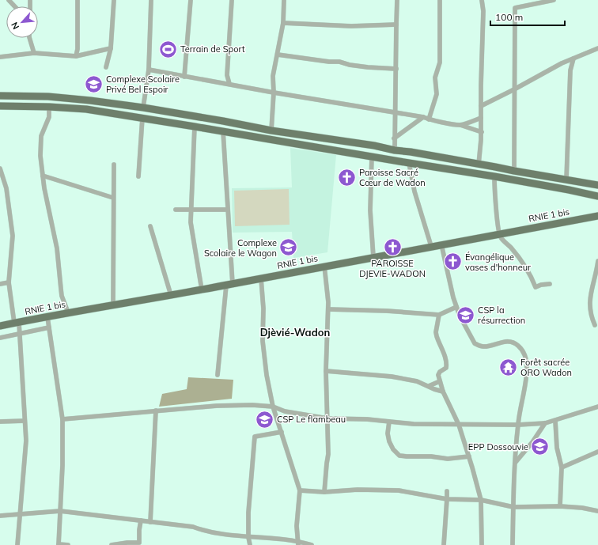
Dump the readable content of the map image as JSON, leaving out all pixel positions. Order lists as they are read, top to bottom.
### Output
{
  "streets": {
    "main road": ["RNIE 1 bis"]
  },
  "districts": ["Djèvié-Wadon"],
  "places": {
    "sports": ["Terrain de Sport"],
    "school or university": [
      "Complexe Scolaire Privé Bel Espoir",
      "Complexe Scolaire le Wagon",
      "CSP la résurrection",
      "CSP Le flambeau",
      "EPP Dossouvie"
    ],
    "church": ["Paroisse Sacré Cœur de Wadon", "PAROISSE DJEVIE-WADON", "Évangélique vases d'honneur"],
    "temple": ["Forêt sacrée ORO Wadon"]
  },
  "scale_bar": "100 m",
  "north": "bottom left"
}
